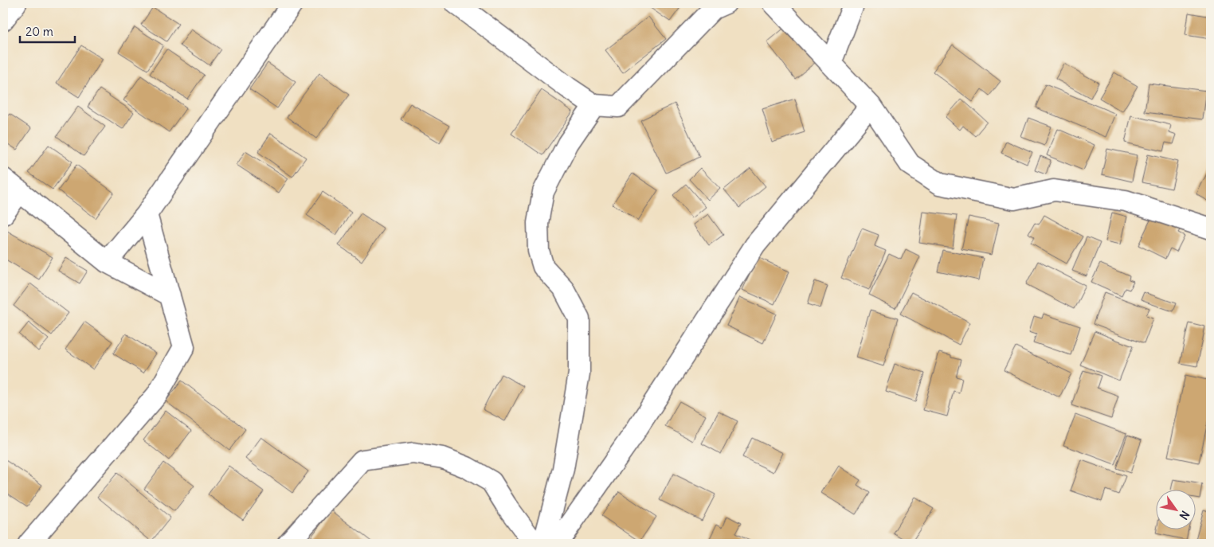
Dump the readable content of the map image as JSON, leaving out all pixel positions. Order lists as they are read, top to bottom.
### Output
{
  "scale_bar": "20 m",
  "north": "bottom right"
}
